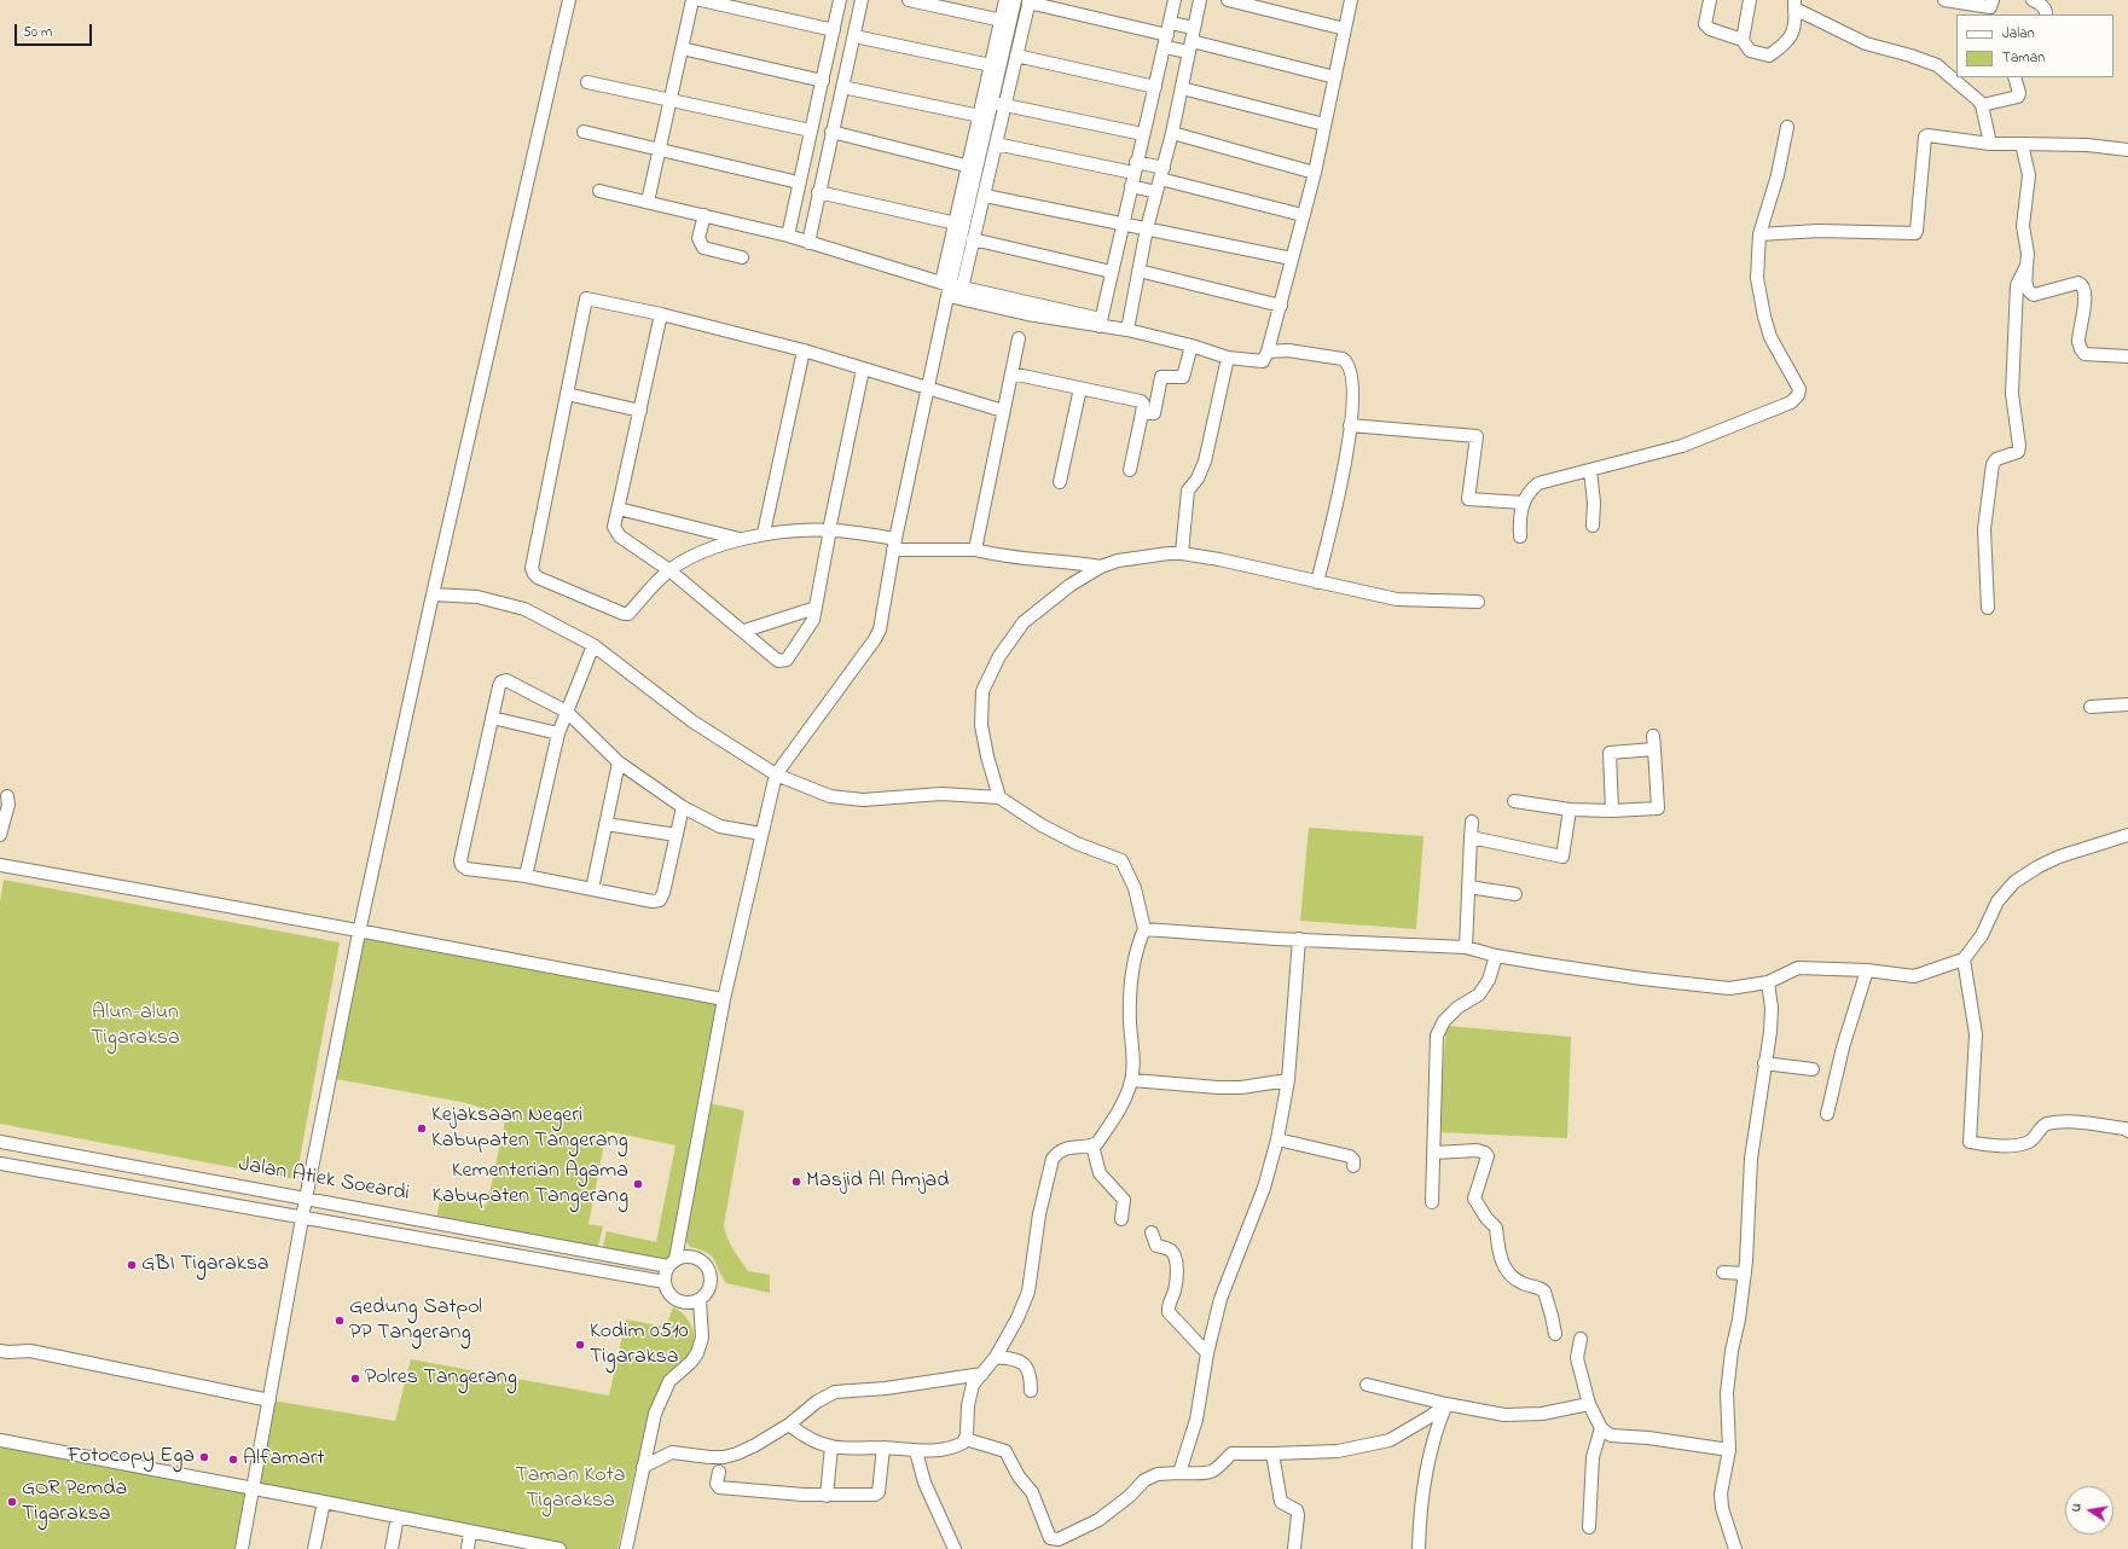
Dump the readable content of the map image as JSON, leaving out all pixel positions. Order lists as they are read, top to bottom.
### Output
{
  "streets": {
    "street": ["Jalan Atiek Soeardi"]
  },
  "parks": ["Alun-alun Tigaraksa", "Taman Kota Tigaraksa"],
  "places": [
    "Kejaksaan Negeri Kabupaten Tangerang",
    "Masjid Al Amjad",
    "Kementerian Agama Kabupaten Tangerang",
    "GBI Tigaraksa",
    "Gedung Satpol PP Tangerang",
    "Kodim 0510 Tigaraksa",
    "Polres Tangerang",
    "Fotocopy Ega",
    "Alfamart",
    "GOR Pemda Tigaraksa"
  ],
  "legend": ["Jalan", "Taman"],
  "scale_bar": "50 m",
  "north": "left"
}
